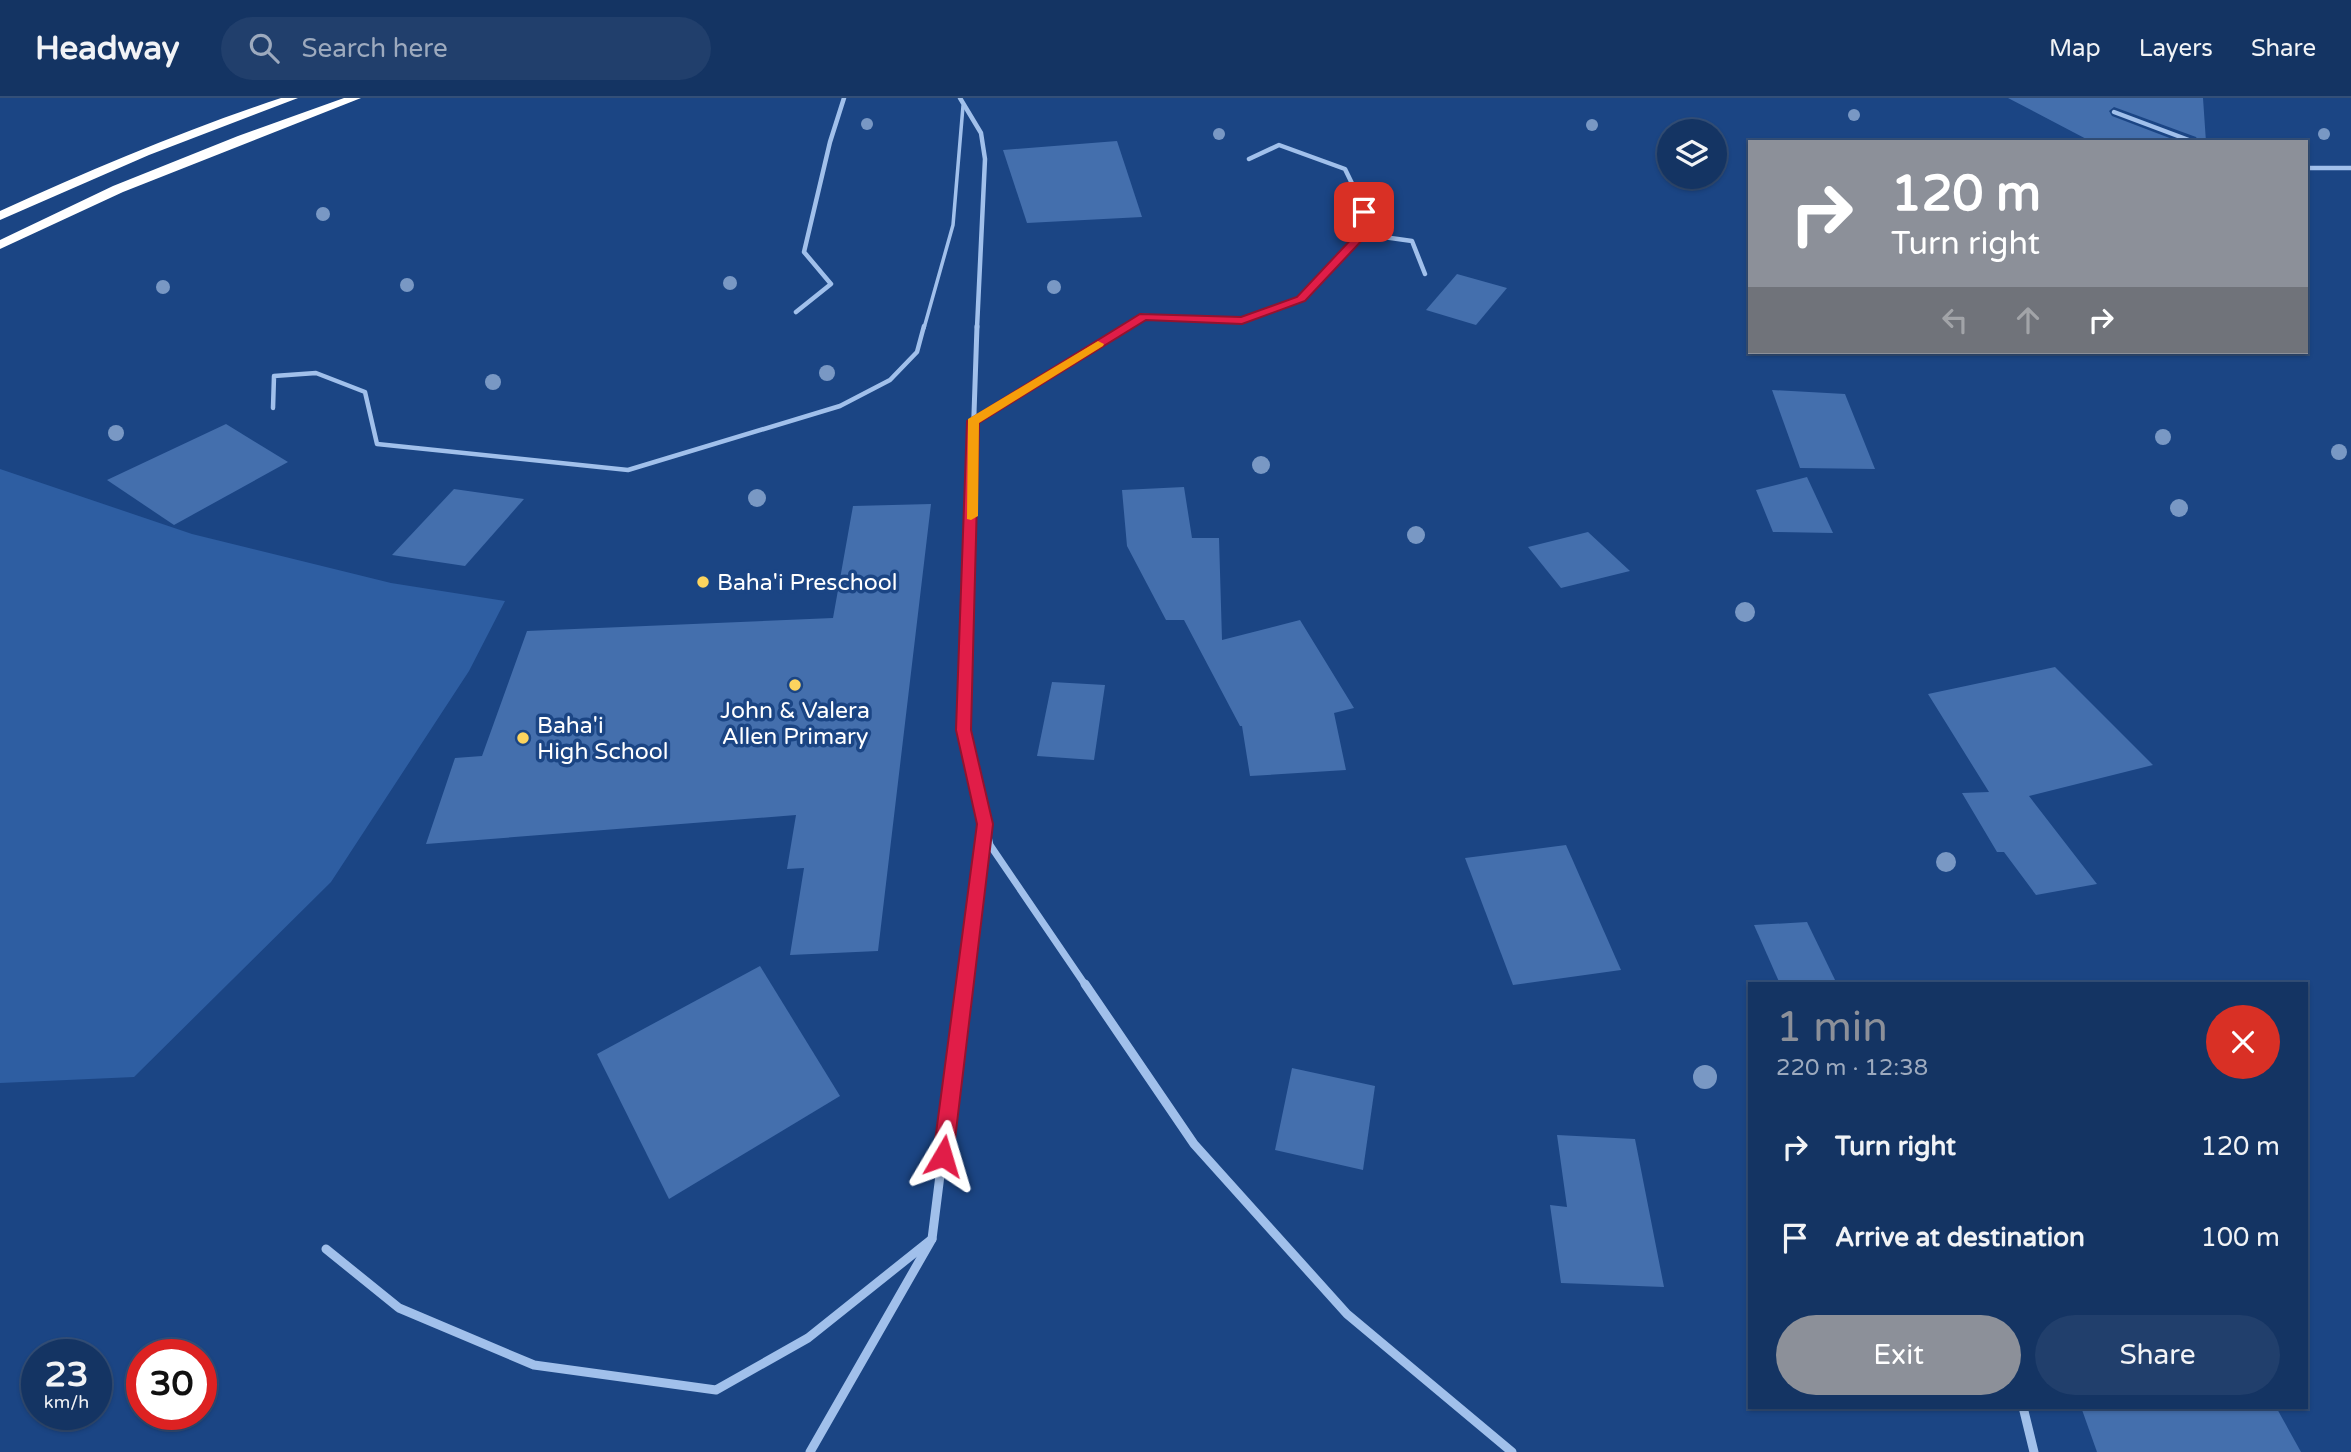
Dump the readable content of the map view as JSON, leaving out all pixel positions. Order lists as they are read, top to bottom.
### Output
{
  "places": ["Baha'i Preschool", "John & Valera Allen Primary", "Baha'i High School"],
  "page": {
    "header": "Headway",
    "search": "Search here",
    "nav": ["Map", "Layers", "Share"],
    "turn": ["120 m", "Turn right"],
    "heading": ["1 min", "220 m · 12:38"],
    "list": [
      {
        "name": "Turn right",
        "value": "120 m"
      },
      {
        "name": "Arrive at destination",
        "value": "100 m"
      }
    ],
    "buttons": ["Exit", "Share"],
    "speed": "23 km/h",
    "limit": "30"
  }
}
